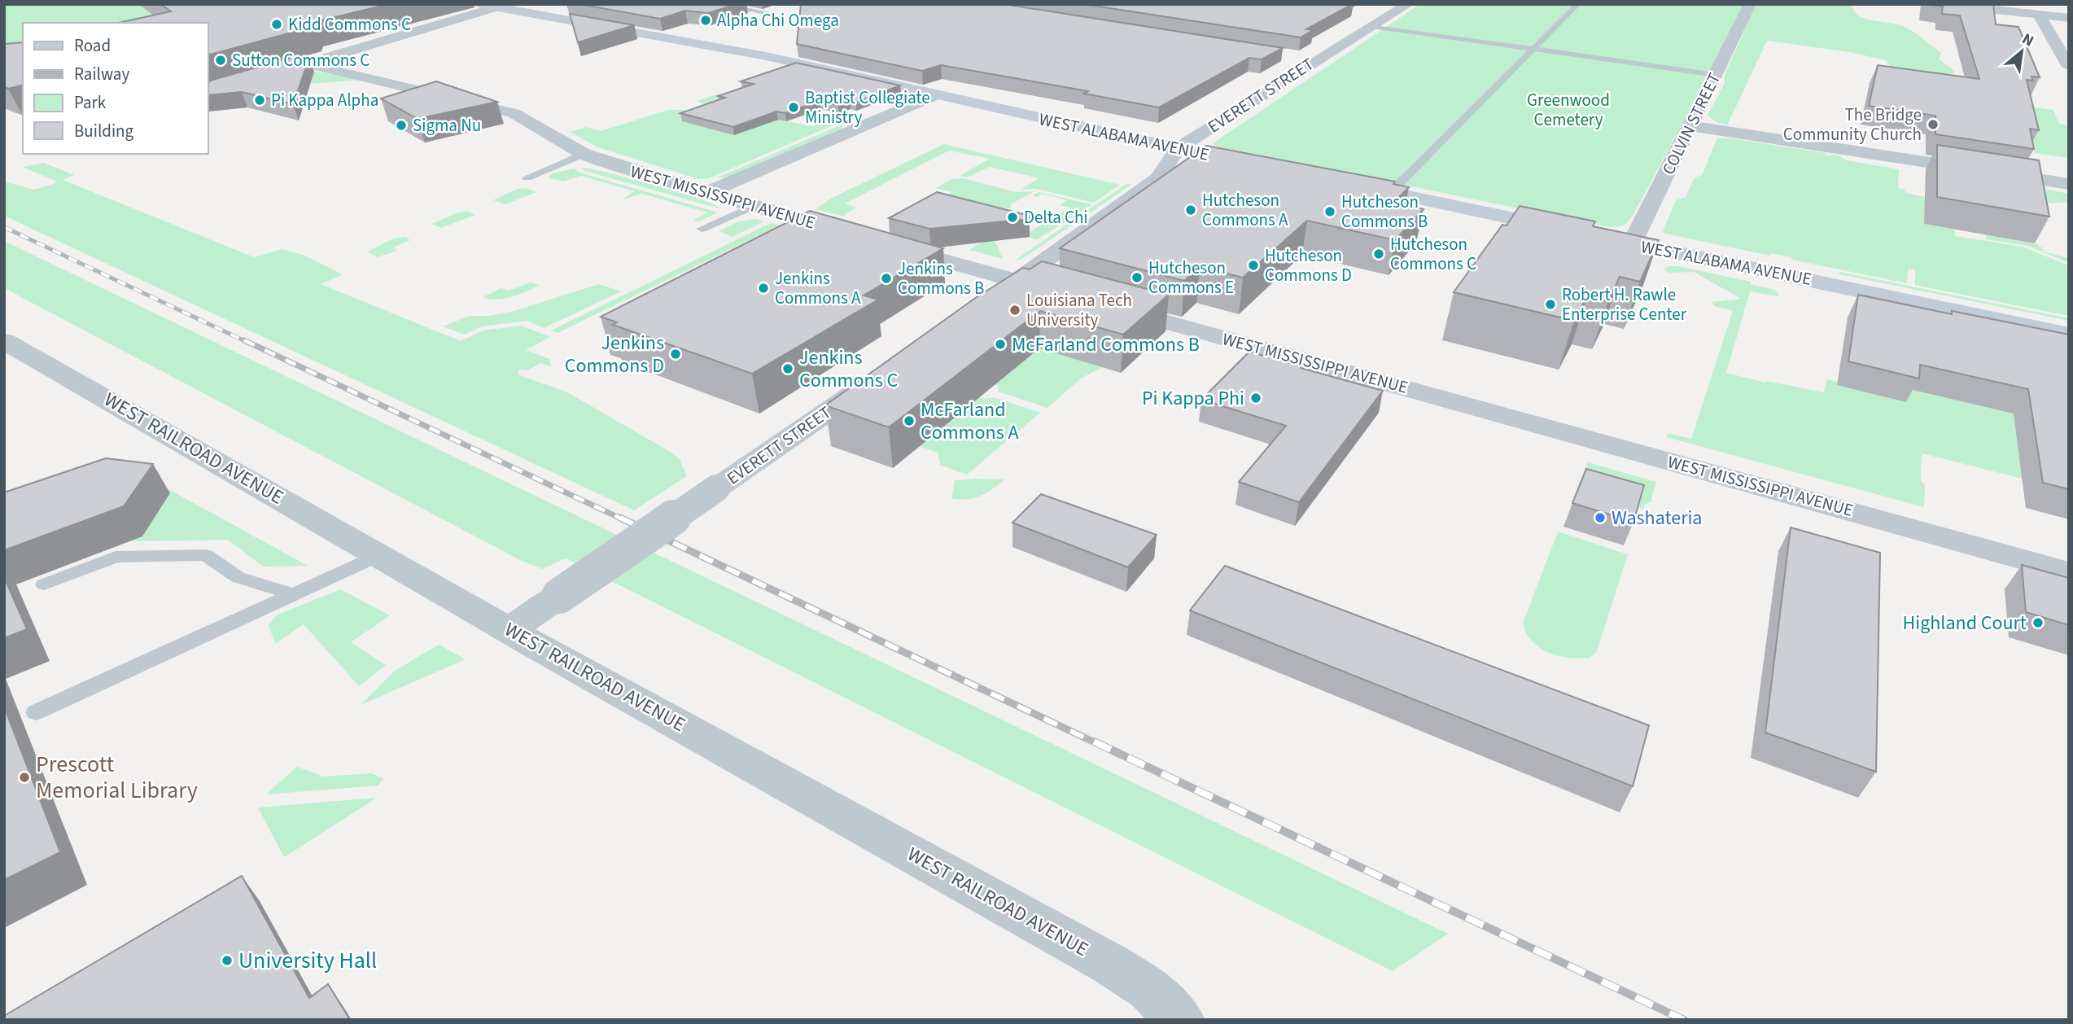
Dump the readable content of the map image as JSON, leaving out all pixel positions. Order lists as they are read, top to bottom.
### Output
{
  "streets": {
    "main road": ["WEST ALABAMA AVENUE"],
    "street": [
      "EVERETT STREET",
      "COLVIN STREET",
      "WEST MISSISSIPPI AVENUE",
      "WEST RAILROAD AVENUE"
    ]
  },
  "crossings": [
    ["EVERETT STREET", "WEST ALABAMA AVENUE"],
    ["EVERETT STREET", "WEST RAILROAD AVENUE"],
    ["COLVIN STREET", "WEST ALABAMA AVENUE"],
    ["WEST ALABAMA AVENUE", "WEST MISSISSIPPI AVENUE"]
  ],
  "parks": ["Greenwood Cemetery"],
  "places": [
    "Alpha Chi Omega",
    "Kidd Commons C",
    "Sutton Commons C",
    "Pi Kappa Alpha",
    "Baptist Collegiate Ministry",
    "The Bridge Community Church",
    "Sigma Nu",
    "Hutcheson Commons A",
    "Hutcheson Commons B",
    "Delta Chi",
    "Hutcheson Commons C",
    "Hutcheson Commons D",
    "Hutcheson Commons E",
    "Jenkins Commons B",
    "Jenkins Commons A",
    "Robert H. Rawle Enterprise Center",
    "Louisiana Tech University",
    "McFarland Commons B",
    "Jenkins Commons D",
    "Jenkins Commons C",
    "Pi Kappa Phi",
    "McFarland Commons A",
    "Washateria",
    "Highland Court",
    "Prescott Memorial Library",
    "University Hall"
  ],
  "legend": [
    "Road",
    "Railway",
    "Park",
    "Building"
  ],
  "north": "top right"
}
